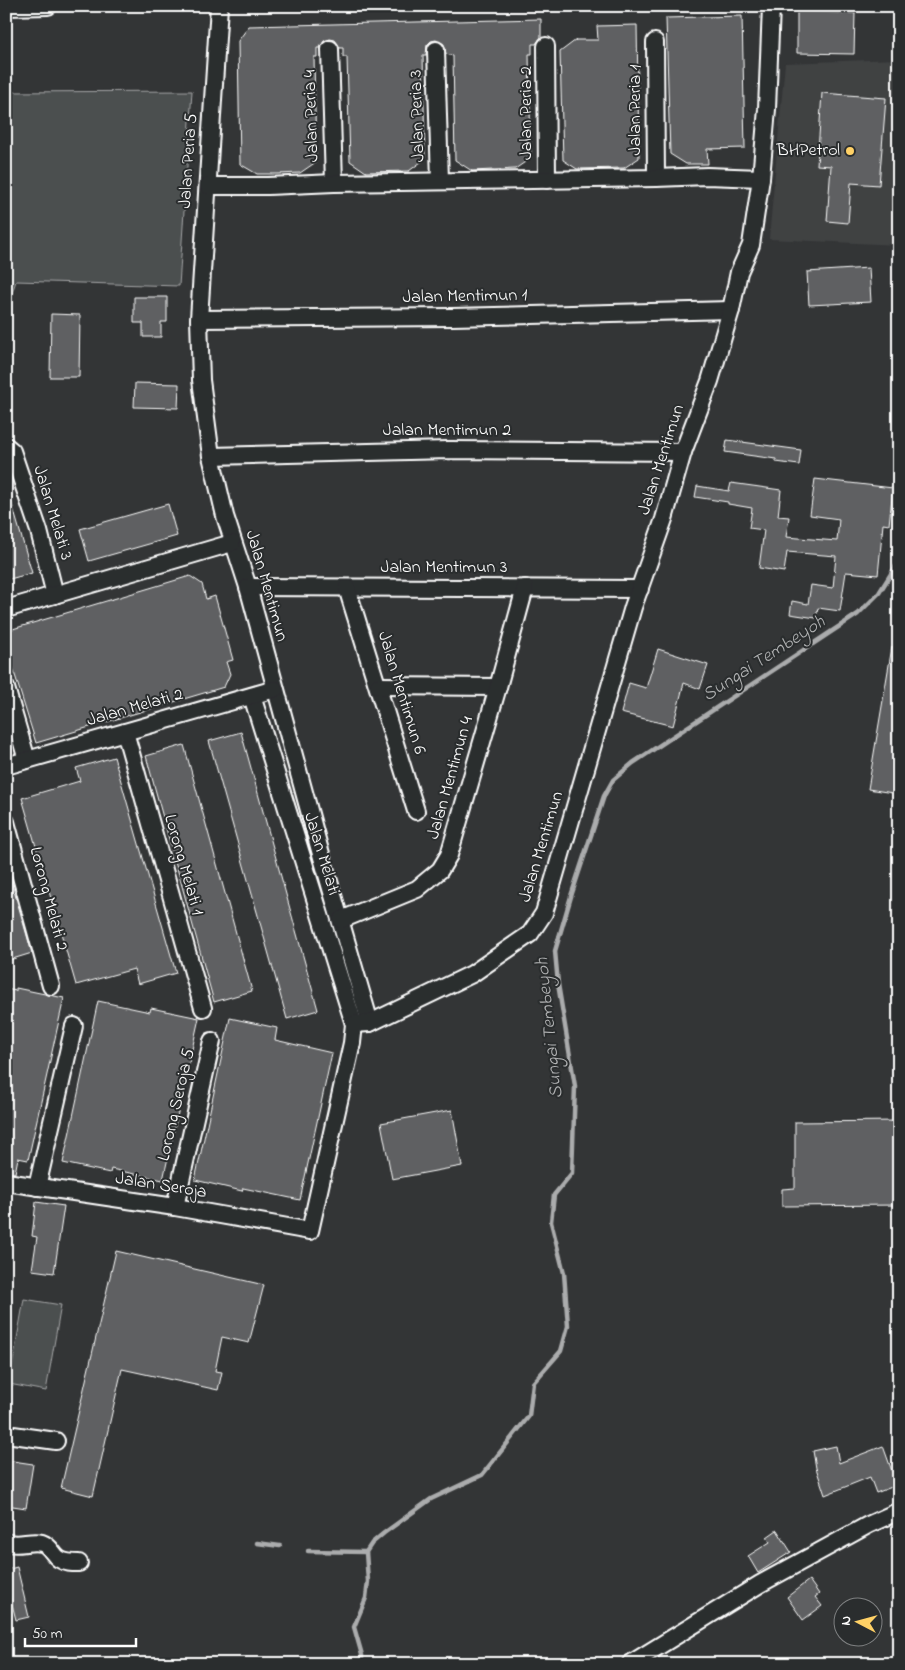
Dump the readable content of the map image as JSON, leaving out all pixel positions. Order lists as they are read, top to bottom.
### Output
{
  "streets": {
    "street": [
      "Jalan Peria 1",
      "Jalan Peria 2",
      "Jalan Peria 4",
      "Jalan Peria 3",
      "Jalan Peria 5",
      "Jalan Mentimun 1",
      "Jalan Mentimun 2",
      "Jalan Mentimun",
      "Jalan Melati 3",
      "Jalan Mentimun 3",
      "Jalan Mentimun 6",
      "Jalan Melati 2",
      "Jalan Mentimun 4",
      "Jalan Melati",
      "Lorong Melati 1",
      "Lorong Melati 2",
      "Lorong Seroja 5",
      "Jalan Seroja"
    ]
  },
  "crossings": [
    ["Jalan Peria 5", "Jalan Mentimun 1"],
    ["Jalan Peria 5", "Jalan Mentimun"],
    ["Jalan Mentimun 1", "Jalan Mentimun"],
    ["Jalan Mentimun 2", "Jalan Mentimun"],
    ["Jalan Mentimun", "Jalan Mentimun 3"],
    ["Jalan Mentimun", "Jalan Melati 2"],
    ["Jalan Mentimun", "Jalan Mentimun 4"],
    ["Jalan Mentimun", "Jalan Melati"],
    ["Jalan Mentimun 3", "Jalan Mentimun 6"],
    ["Jalan Mentimun 3", "Jalan Mentimun 4"],
    ["Jalan Melati 2", "Jalan Melati"],
    ["Jalan Melati 2", "Lorong Melati 1"],
    ["Jalan Melati", "Jalan Seroja"],
    ["Lorong Seroja 5", "Jalan Seroja"]
  ],
  "water": ["Sungai Tembeyoh"],
  "places": ["BHPetrol"],
  "scale_bar": "50 m",
  "north": "left"
}
